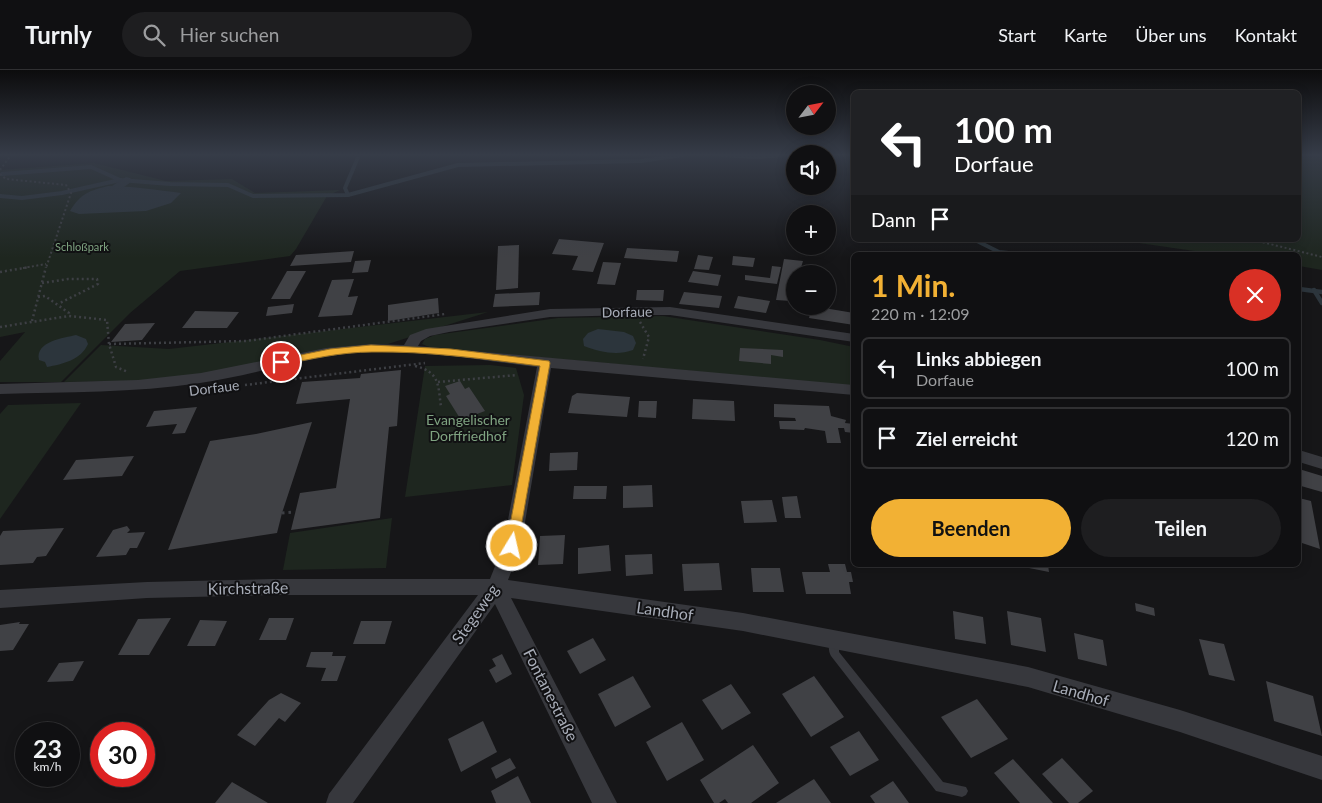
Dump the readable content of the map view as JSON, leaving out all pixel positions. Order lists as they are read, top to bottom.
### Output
{
  "streets": {
    "street": [
      "Dorfaue",
      "Kirchstraße",
      "Landhof",
      "Stegeweg",
      "Fontanestraße"
    ]
  },
  "crossings": [
    ["Dorfaue", "Stegeweg"],
    ["Kirchstraße", "Landhof"],
    ["Kirchstraße", "Stegeweg"],
    ["Kirchstraße", "Fontanestraße"],
    ["Landhof", "Stegeweg"],
    ["Landhof", "Fontanestraße"],
    ["Stegeweg", "Fontanestraße"]
  ],
  "parks": ["Schloßpark", "Evangelischer Dorffriedhof"],
  "north": "top right",
  "page": {
    "header": "Turnly",
    "search": "Hier suchen",
    "nav": [
      "Start",
      "Karte",
      "Über uns",
      "Kontakt"
    ],
    "map_buttons": ["+", "−"],
    "turn": ["100 m", "Dorfaue"],
    "then": "Dann",
    "heading": ["1 Min.", "220 m · 12:09"],
    "list": [
      {
        "name": "Links abbiegen",
        "note": "Dorfaue",
        "value": "100 m"
      },
      {
        "name": "Ziel erreicht",
        "value": "120 m"
      }
    ],
    "buttons": ["Beenden", "Teilen"],
    "speed": "23 km/h",
    "limit": "30"
  }
}
